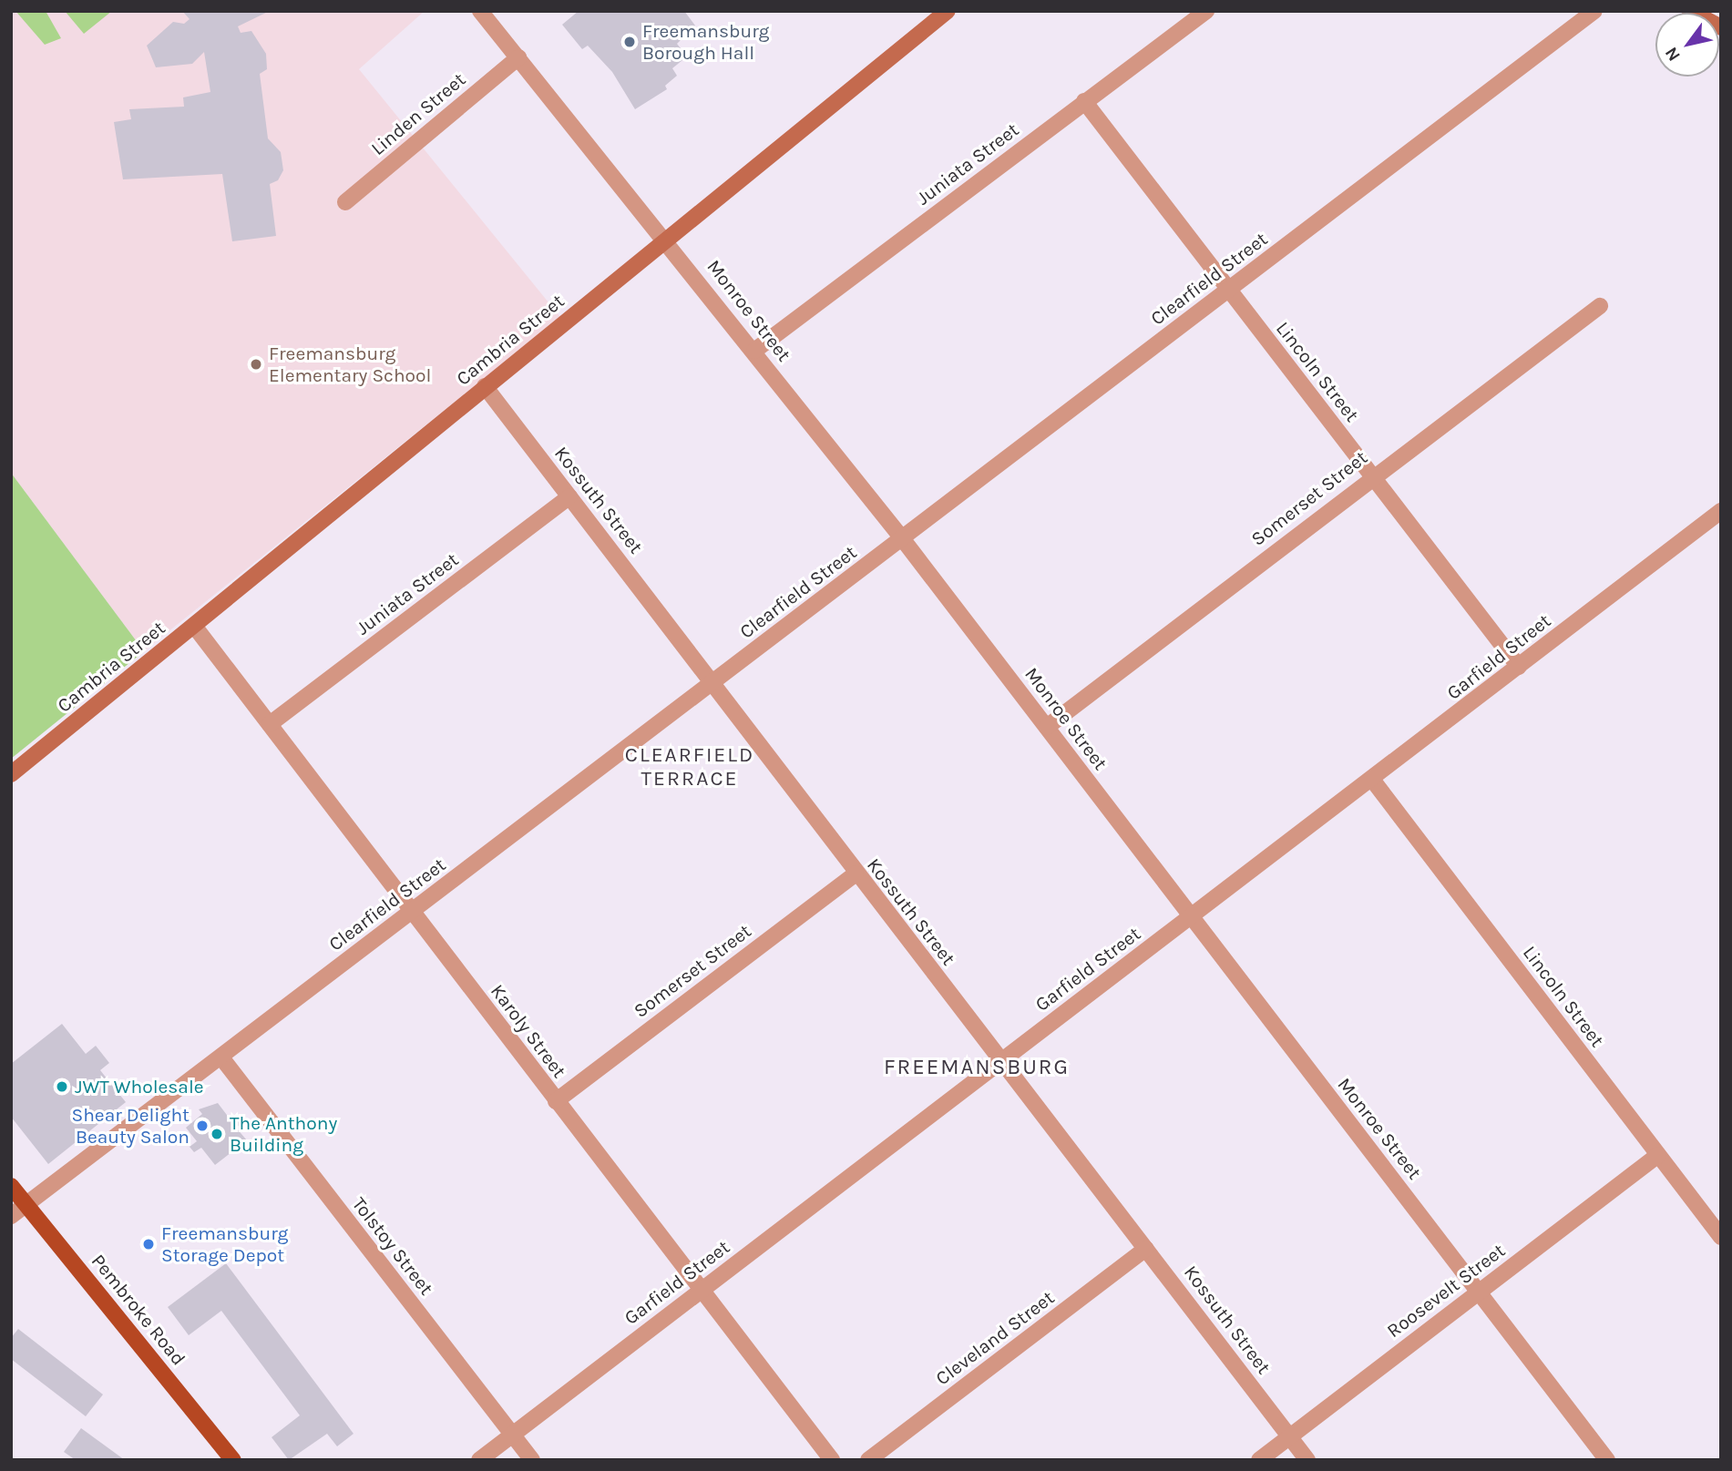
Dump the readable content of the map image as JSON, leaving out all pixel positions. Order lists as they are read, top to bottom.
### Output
{
  "streets": {
    "main road": ["Pembroke Road"],
    "street": [
      "Linden Street",
      "Juniata Street",
      "Clearfield Street",
      "Monroe Street",
      "Cambria Street",
      "Lincoln Street",
      "Somerset Street",
      "Kossuth Street",
      "Garfield Street",
      "Karoly Street",
      "Tolstoy Street",
      "Roosevelt Street",
      "Cleveland Street"
    ]
  },
  "crossings": [
    ["Linden Street", "Monroe Street"],
    ["Juniata Street", "Monroe Street"],
    ["Juniata Street", "Lincoln Street"],
    ["Juniata Street", "Kossuth Street"],
    ["Juniata Street", "Karoly Street"],
    ["Clearfield Street", "Monroe Street"],
    ["Clearfield Street", "Lincoln Street"],
    ["Clearfield Street", "Kossuth Street"],
    ["Clearfield Street", "Karoly Street"],
    ["Clearfield Street", "Tolstoy Street"],
    ["Clearfield Street", "Pembroke Road"],
    ["Monroe Street", "Cambria Street"],
    ["Monroe Street", "Somerset Street"],
    ["Monroe Street", "Garfield Street"],
    ["Monroe Street", "Roosevelt Street"],
    ["Cambria Street", "Kossuth Street"],
    ["Cambria Street", "Karoly Street"],
    ["Lincoln Street", "Somerset Street"],
    ["Lincoln Street", "Garfield Street"],
    ["Lincoln Street", "Roosevelt Street"],
    ["Somerset Street", "Kossuth Street"],
    ["Somerset Street", "Karoly Street"],
    ["Kossuth Street", "Garfield Street"],
    ["Kossuth Street", "Roosevelt Street"],
    ["Kossuth Street", "Cleveland Street"],
    ["Garfield Street", "Karoly Street"],
    ["Garfield Street", "Tolstoy Street"]
  ],
  "districts": ["CLEARFIELD TERRACE", "FREEMANSBURG"],
  "places": [
    "Freemansburg Borough Hall",
    "Freemansburg Elementary School",
    "JWT Wholesale",
    "Shear Delight Beauty Salon",
    "The Anthony Building",
    "Freemansburg Storage Depot"
  ],
  "north": "bottom left"
}
